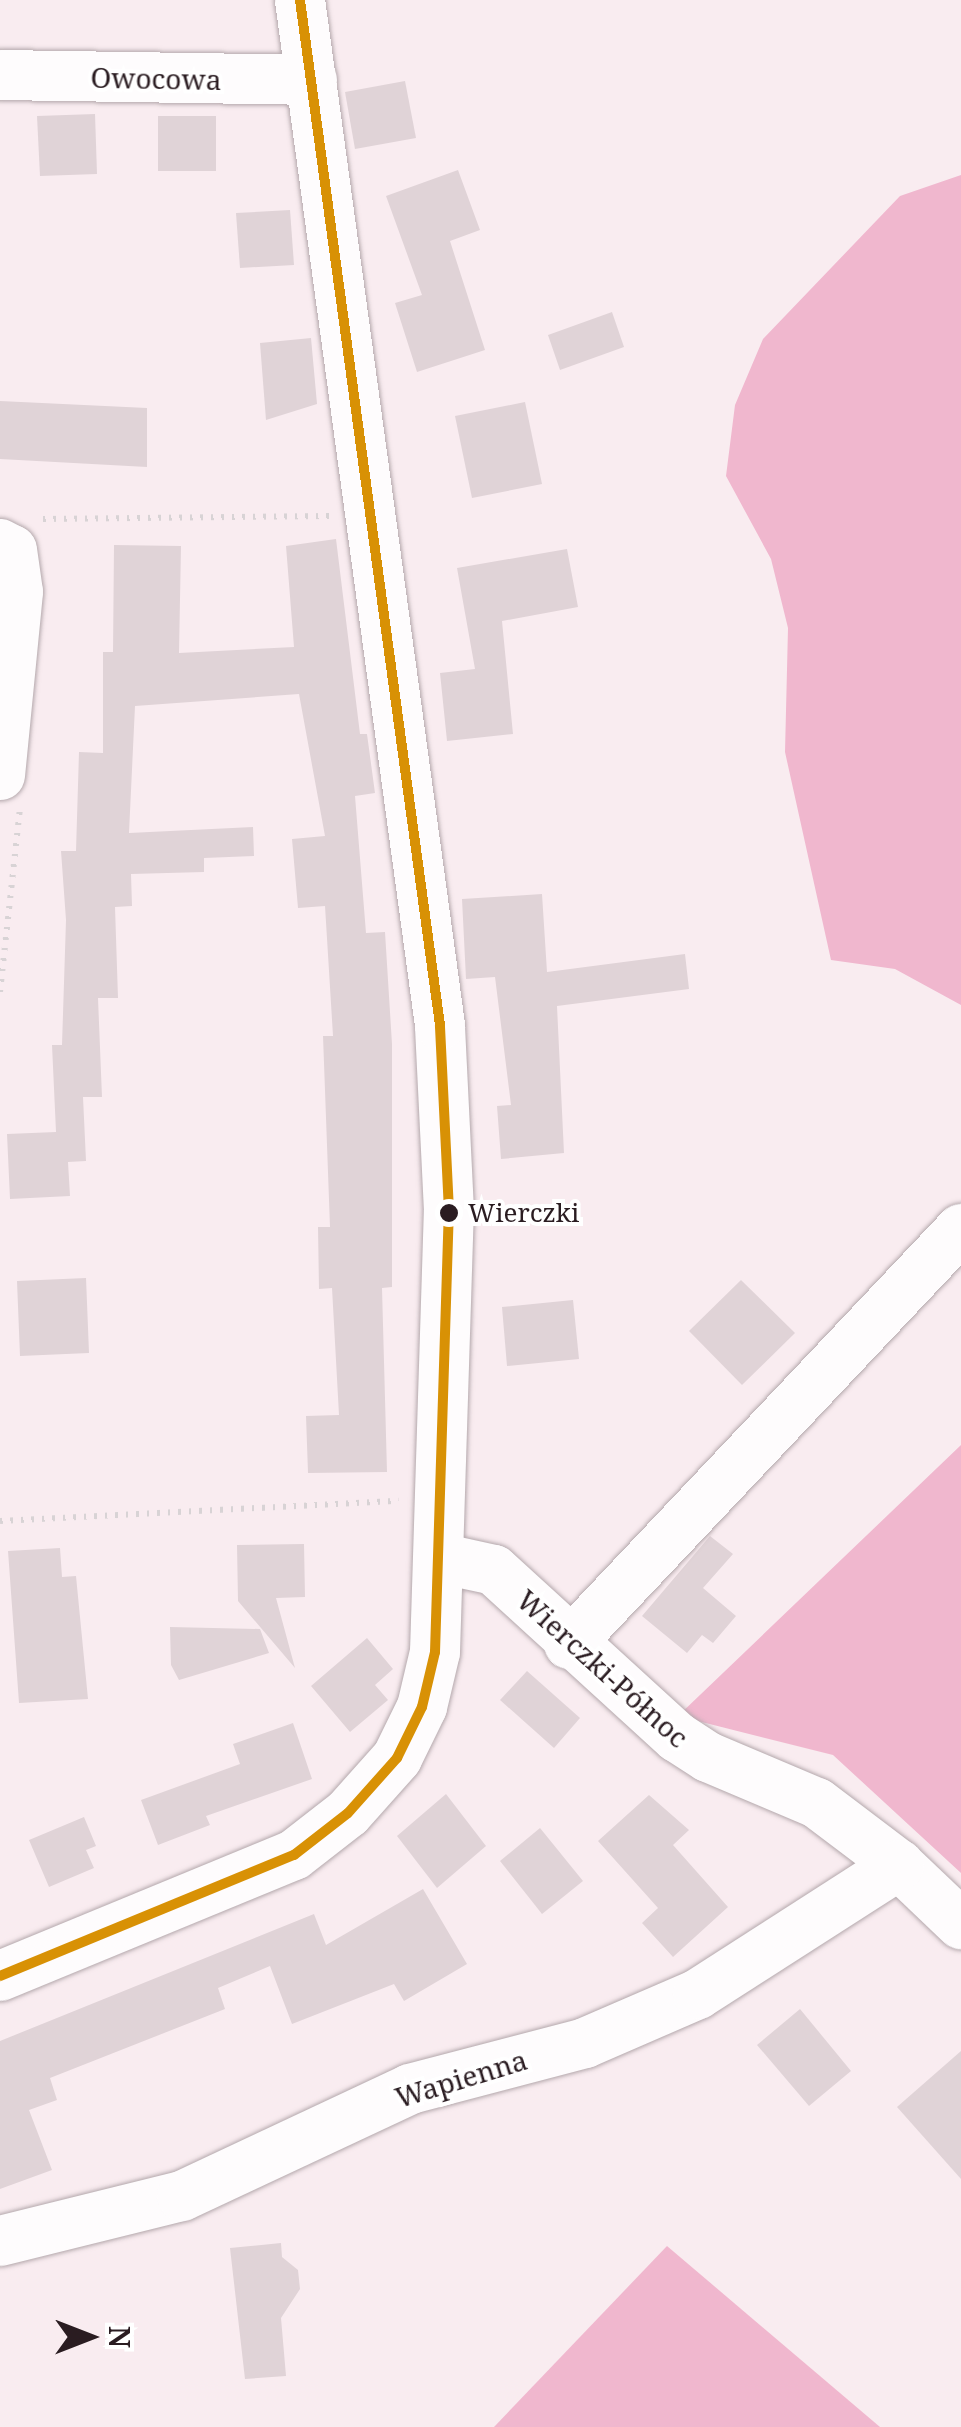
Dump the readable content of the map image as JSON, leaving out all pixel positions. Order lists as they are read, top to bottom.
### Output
{
  "streets": {
    "street": ["Owocowa", "Wierczki-Północ", "Wapienna"]
  },
  "crossings": [
    ["Wierczki-Północ", "Wapienna"]
  ],
  "places": ["Wierczki"],
  "north": "right"
}
